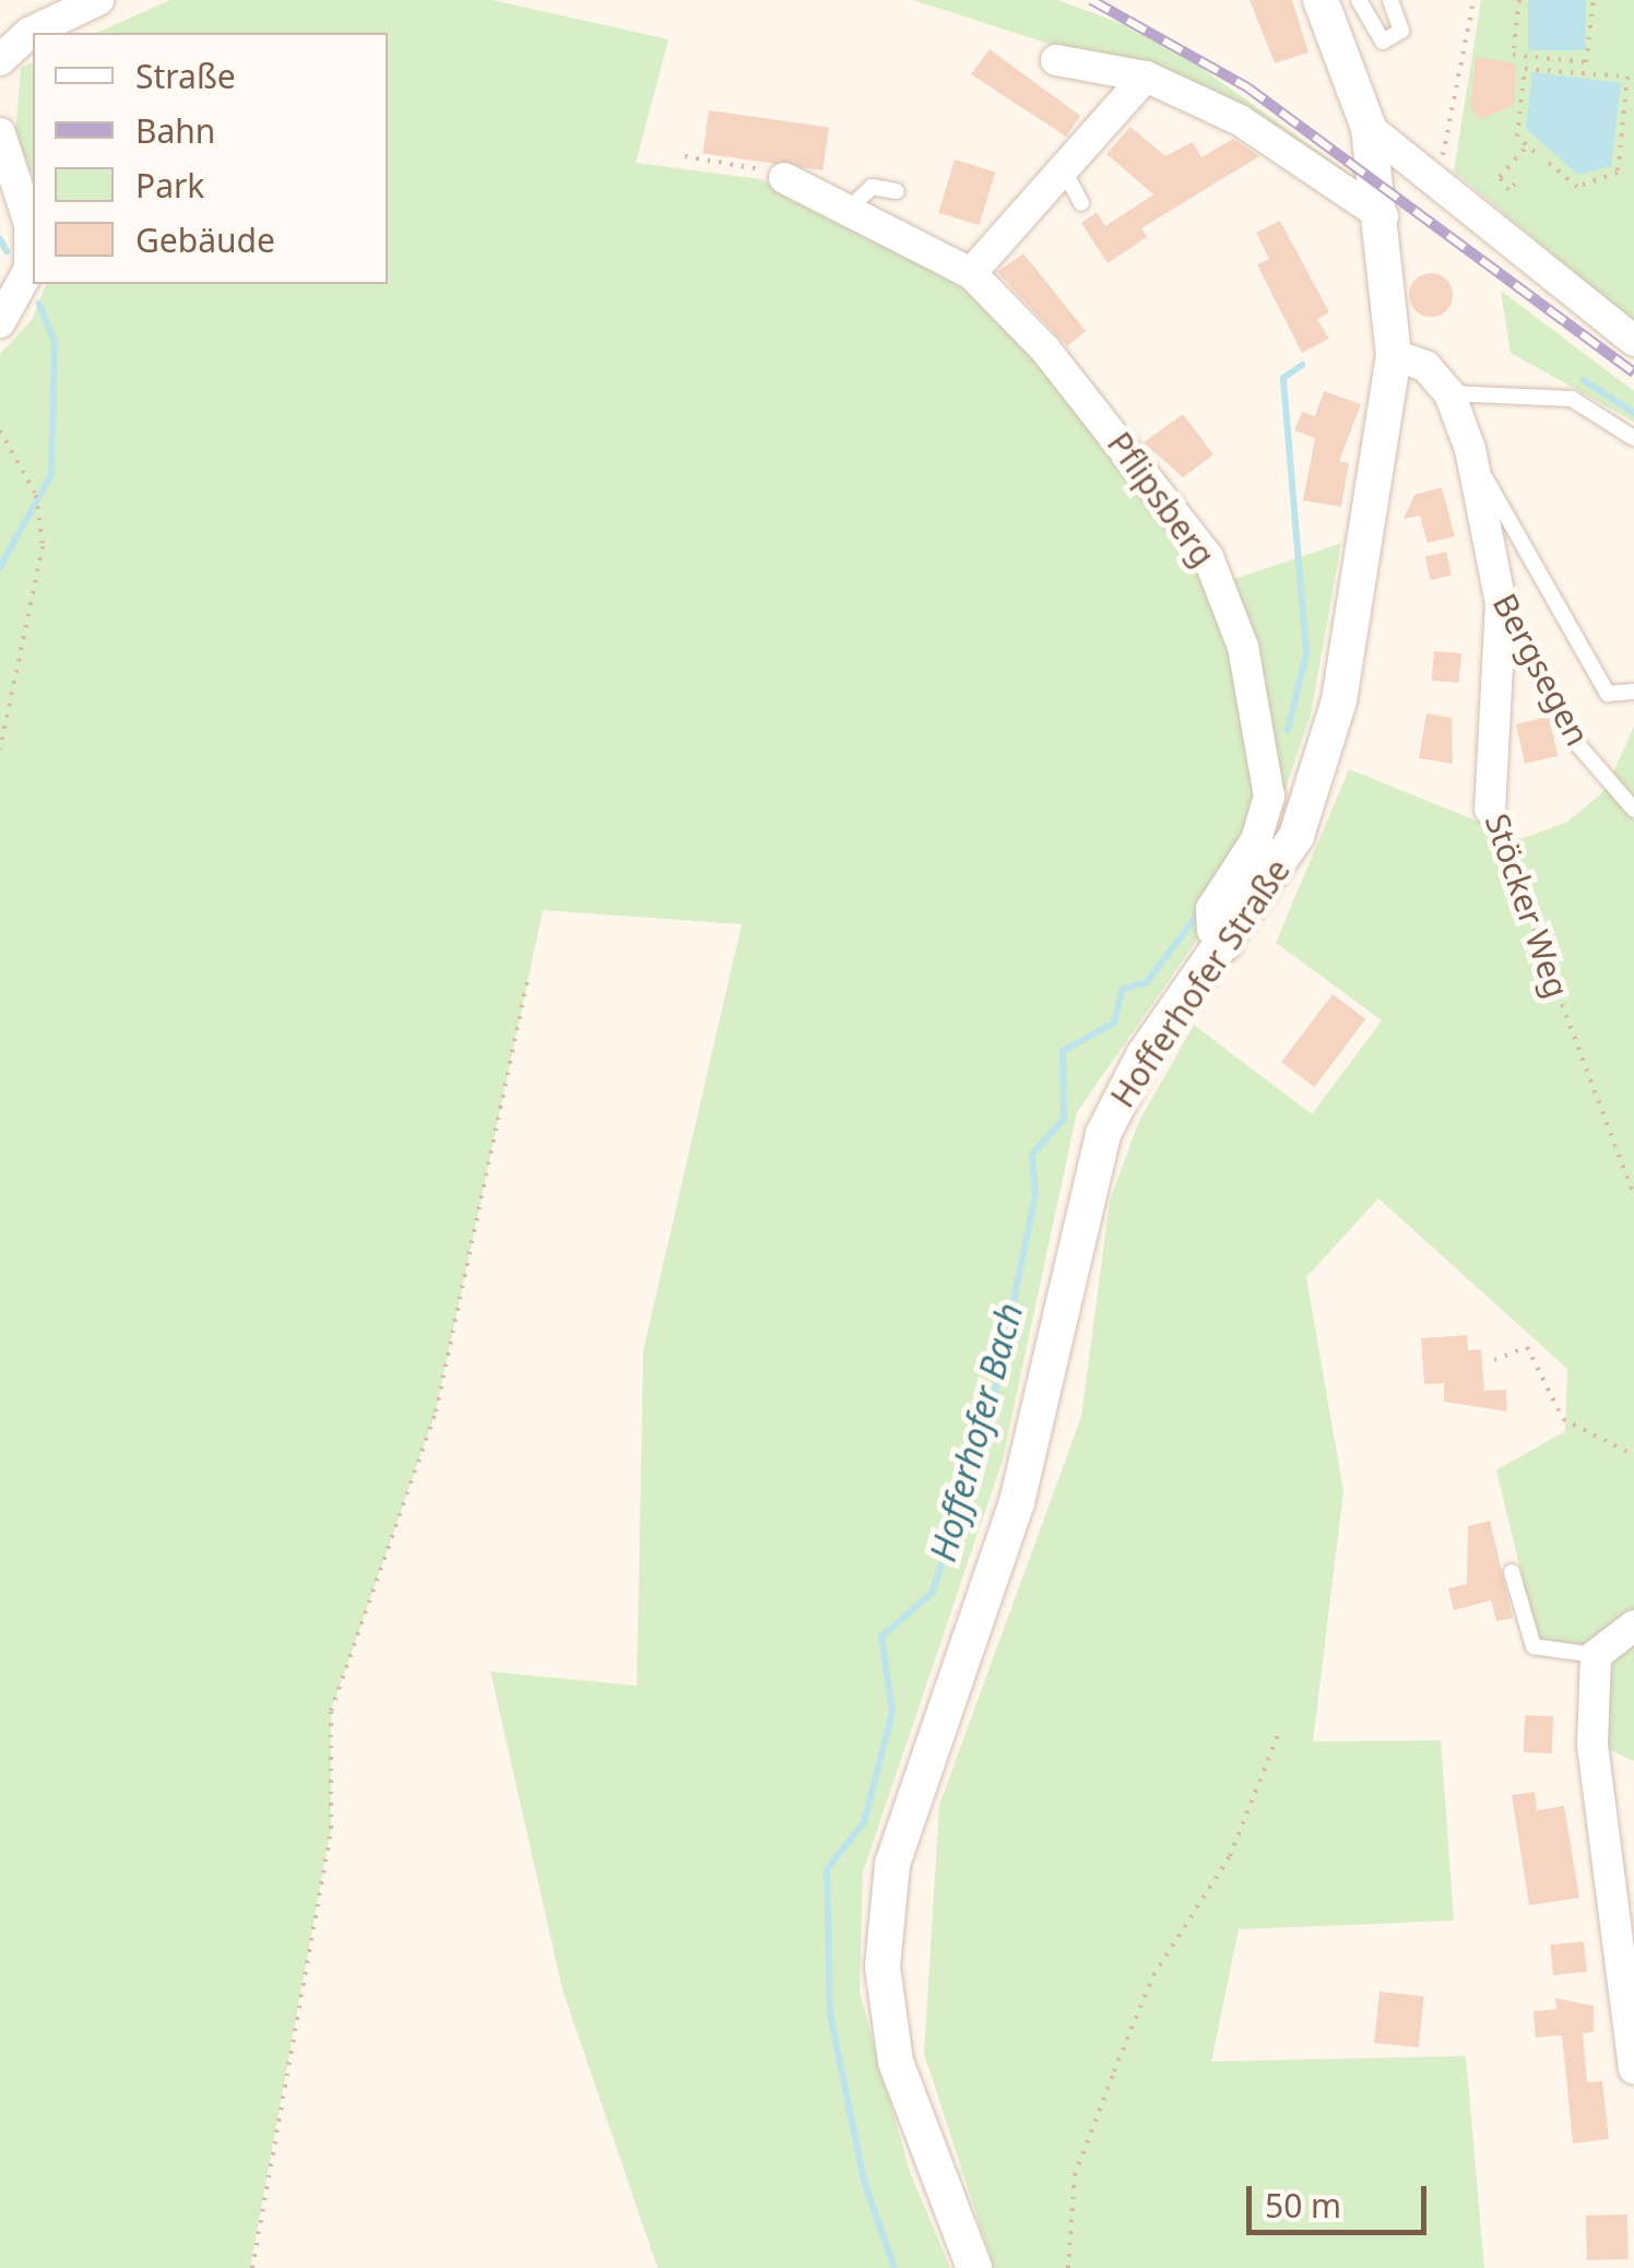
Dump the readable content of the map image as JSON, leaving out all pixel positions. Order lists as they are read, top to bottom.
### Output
{
  "streets": {
    "street": [
      "Pflipsberg",
      "Bergsegen",
      "Stöcker Weg",
      "Hofferhofer Straße"
    ]
  },
  "crossings": [
    ["Pflipsberg", "Hofferhofer Straße"],
    ["Bergsegen", "Stöcker Weg"]
  ],
  "water": ["Hofferhofer Bach"],
  "legend": [
    "Straße",
    "Bahn",
    "Park",
    "Gebäude"
  ],
  "scale_bar": "50 m"
}
